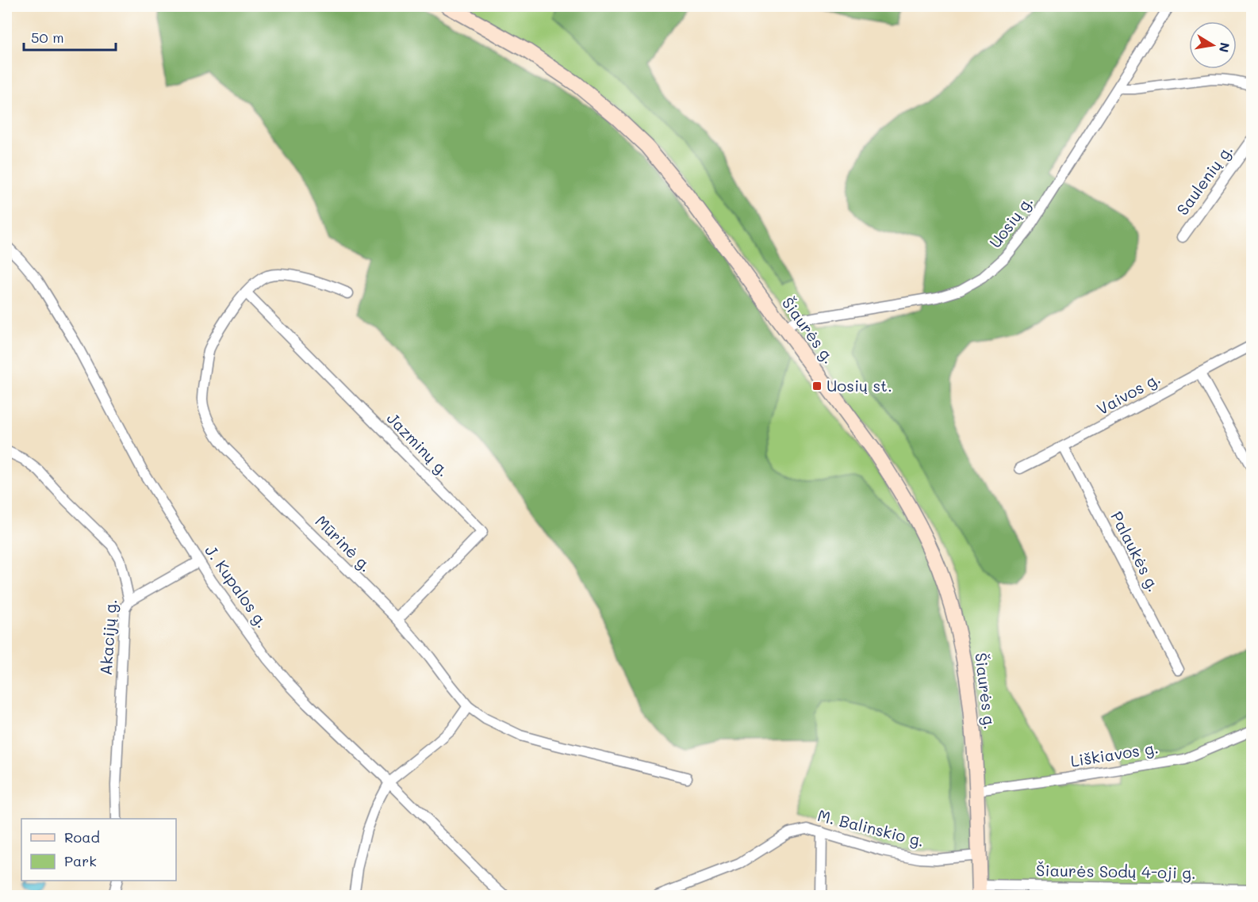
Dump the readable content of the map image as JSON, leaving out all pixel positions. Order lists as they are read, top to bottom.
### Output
{
  "streets": {
    "main road": ["Šiaurės g."],
    "street": [
      "Saulenių g.",
      "Uosių g.",
      "Vaivos g.",
      "Jazminų g.",
      "Mūrinė g.",
      "Palaukės g.",
      "J. Kupalos g.",
      "Akacijų g.",
      "Liškiavos g.",
      "M. Balinskio g.",
      "Šiaurės Sodų 4-oji g."
    ]
  },
  "crossings": [
    ["Uosių g.", "Šiaurės g."],
    ["Šiaurės g.", "Liškiavos g."],
    ["Šiaurės g.", "M. Balinskio g."],
    ["Šiaurės g.", "Šiaurės Sodų 4-oji g."],
    ["Vaivos g.", "Palaukės g."],
    ["Jazminų g.", "Mūrinė g."]
  ],
  "places": {
    "transit": ["Uosių st."]
  },
  "legend": ["Road", "Park"],
  "scale_bar": "50 m",
  "north": "right"
}
